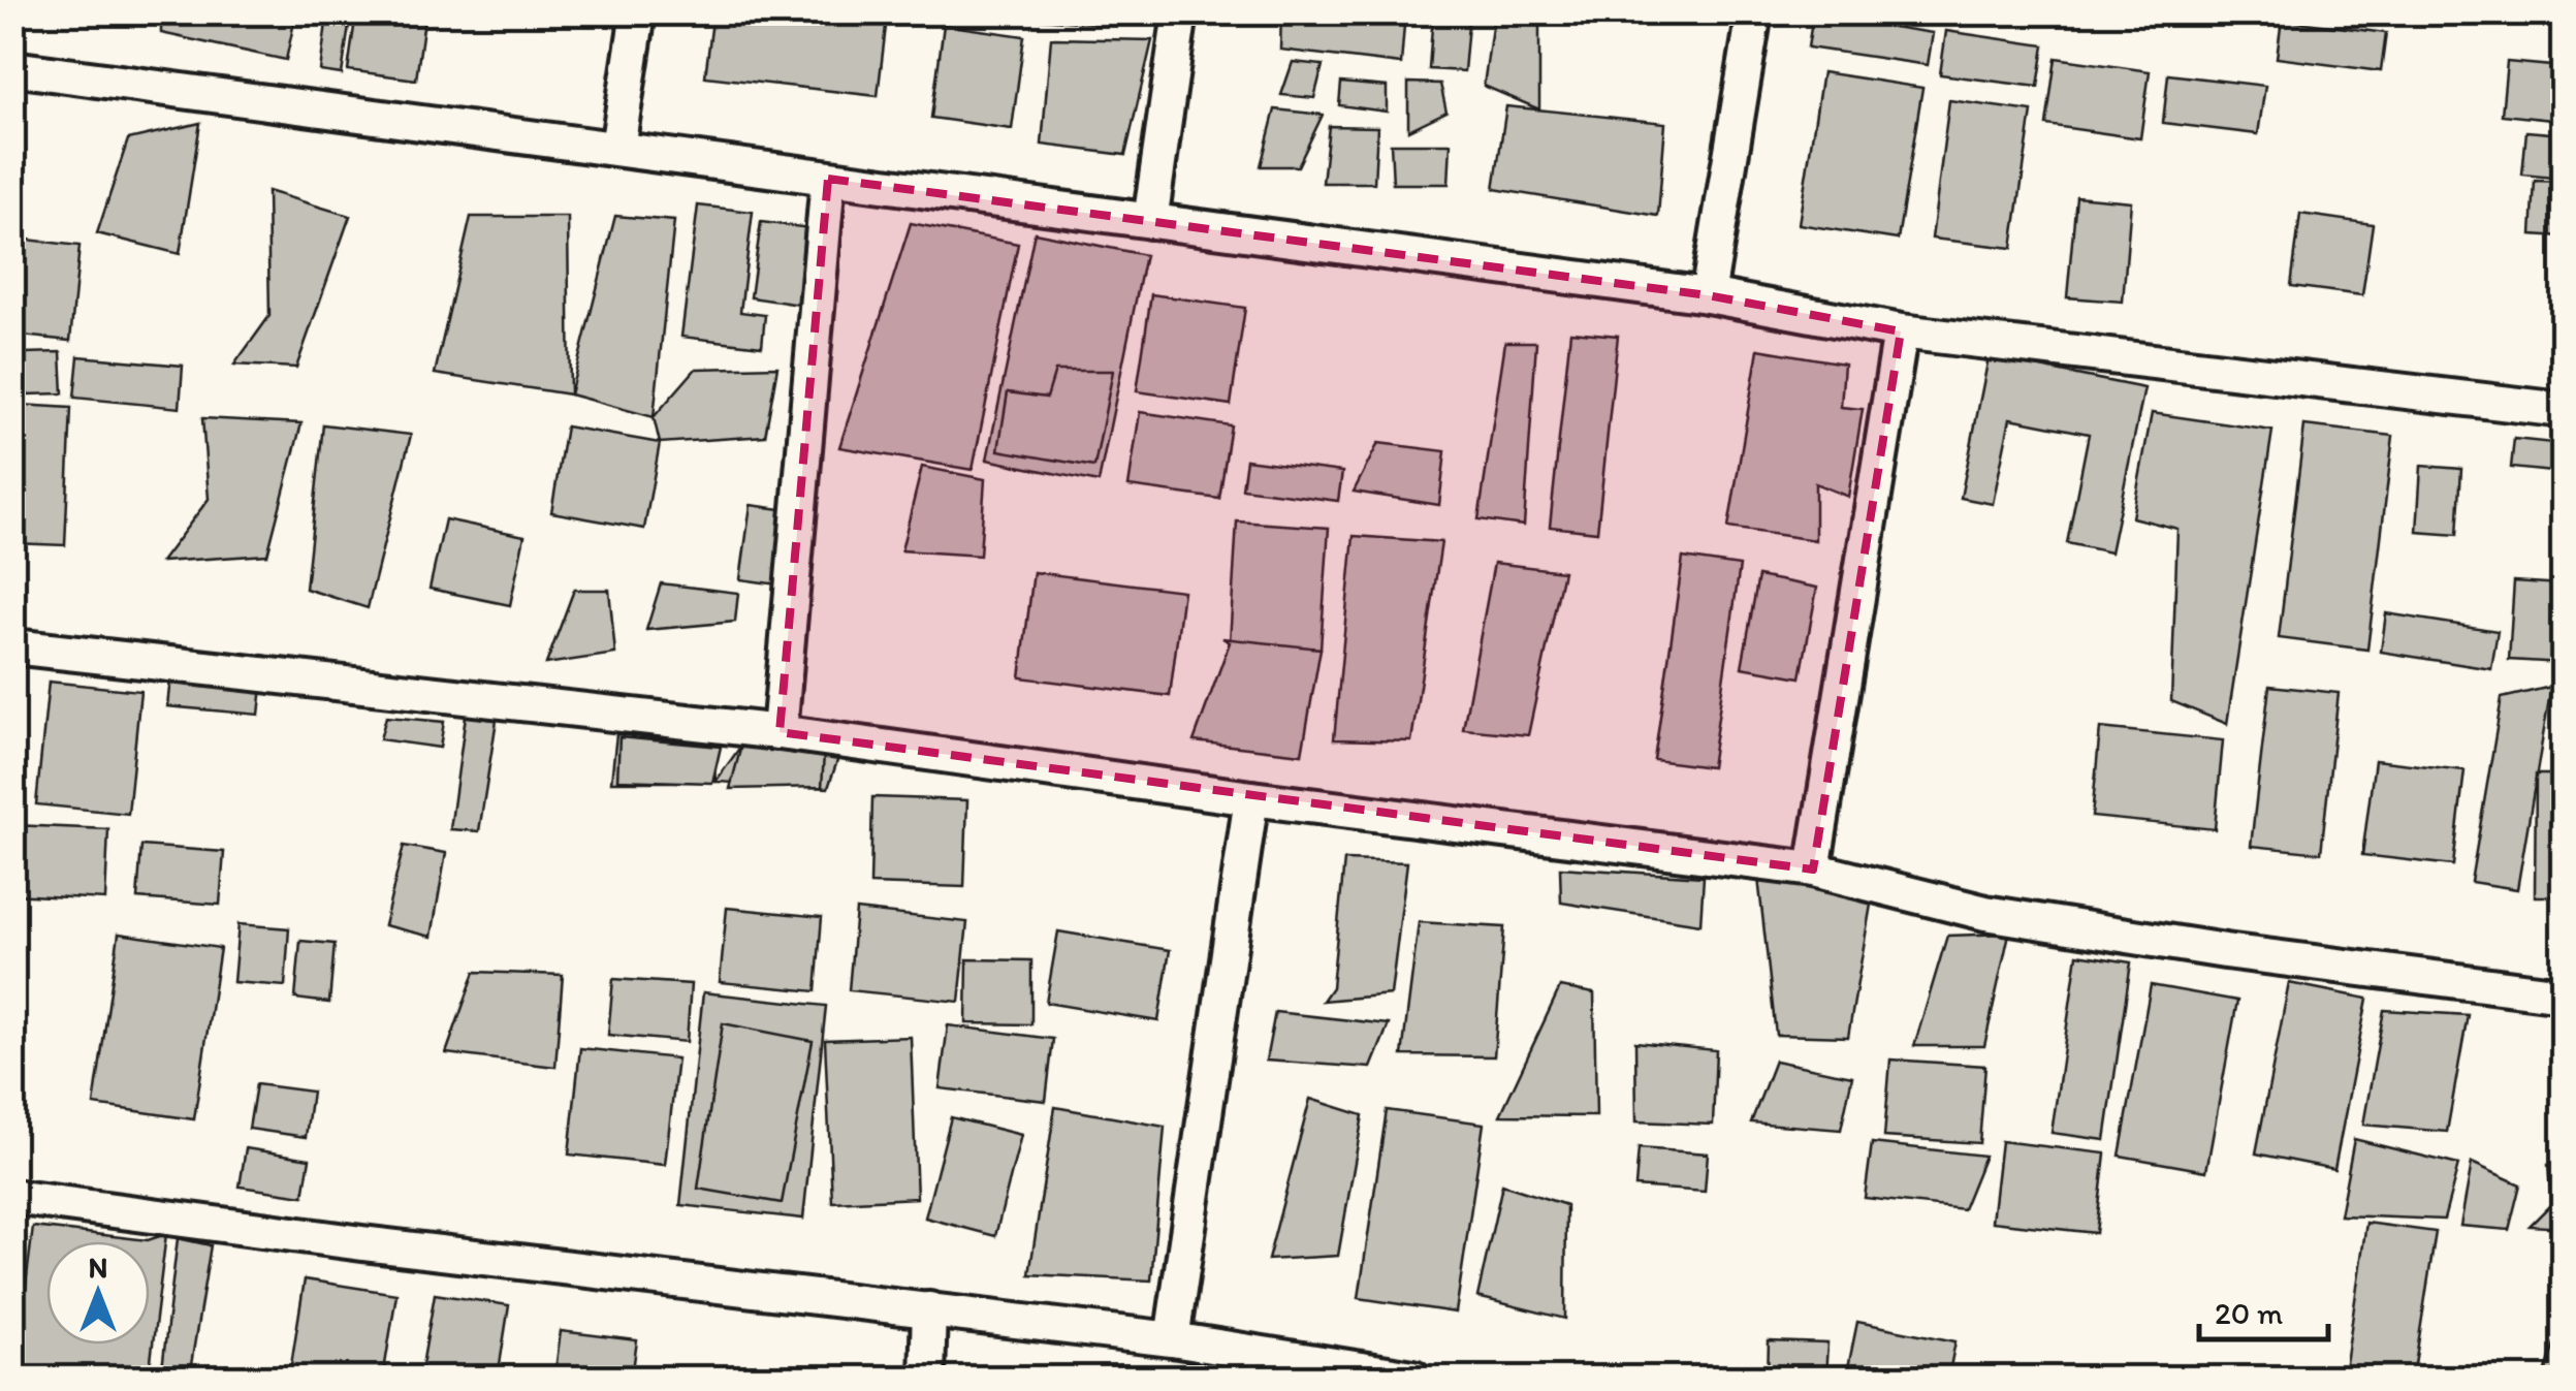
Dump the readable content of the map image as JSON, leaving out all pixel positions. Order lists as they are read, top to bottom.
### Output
{
  "scale_bar": "20 m",
  "north": "top"
}
